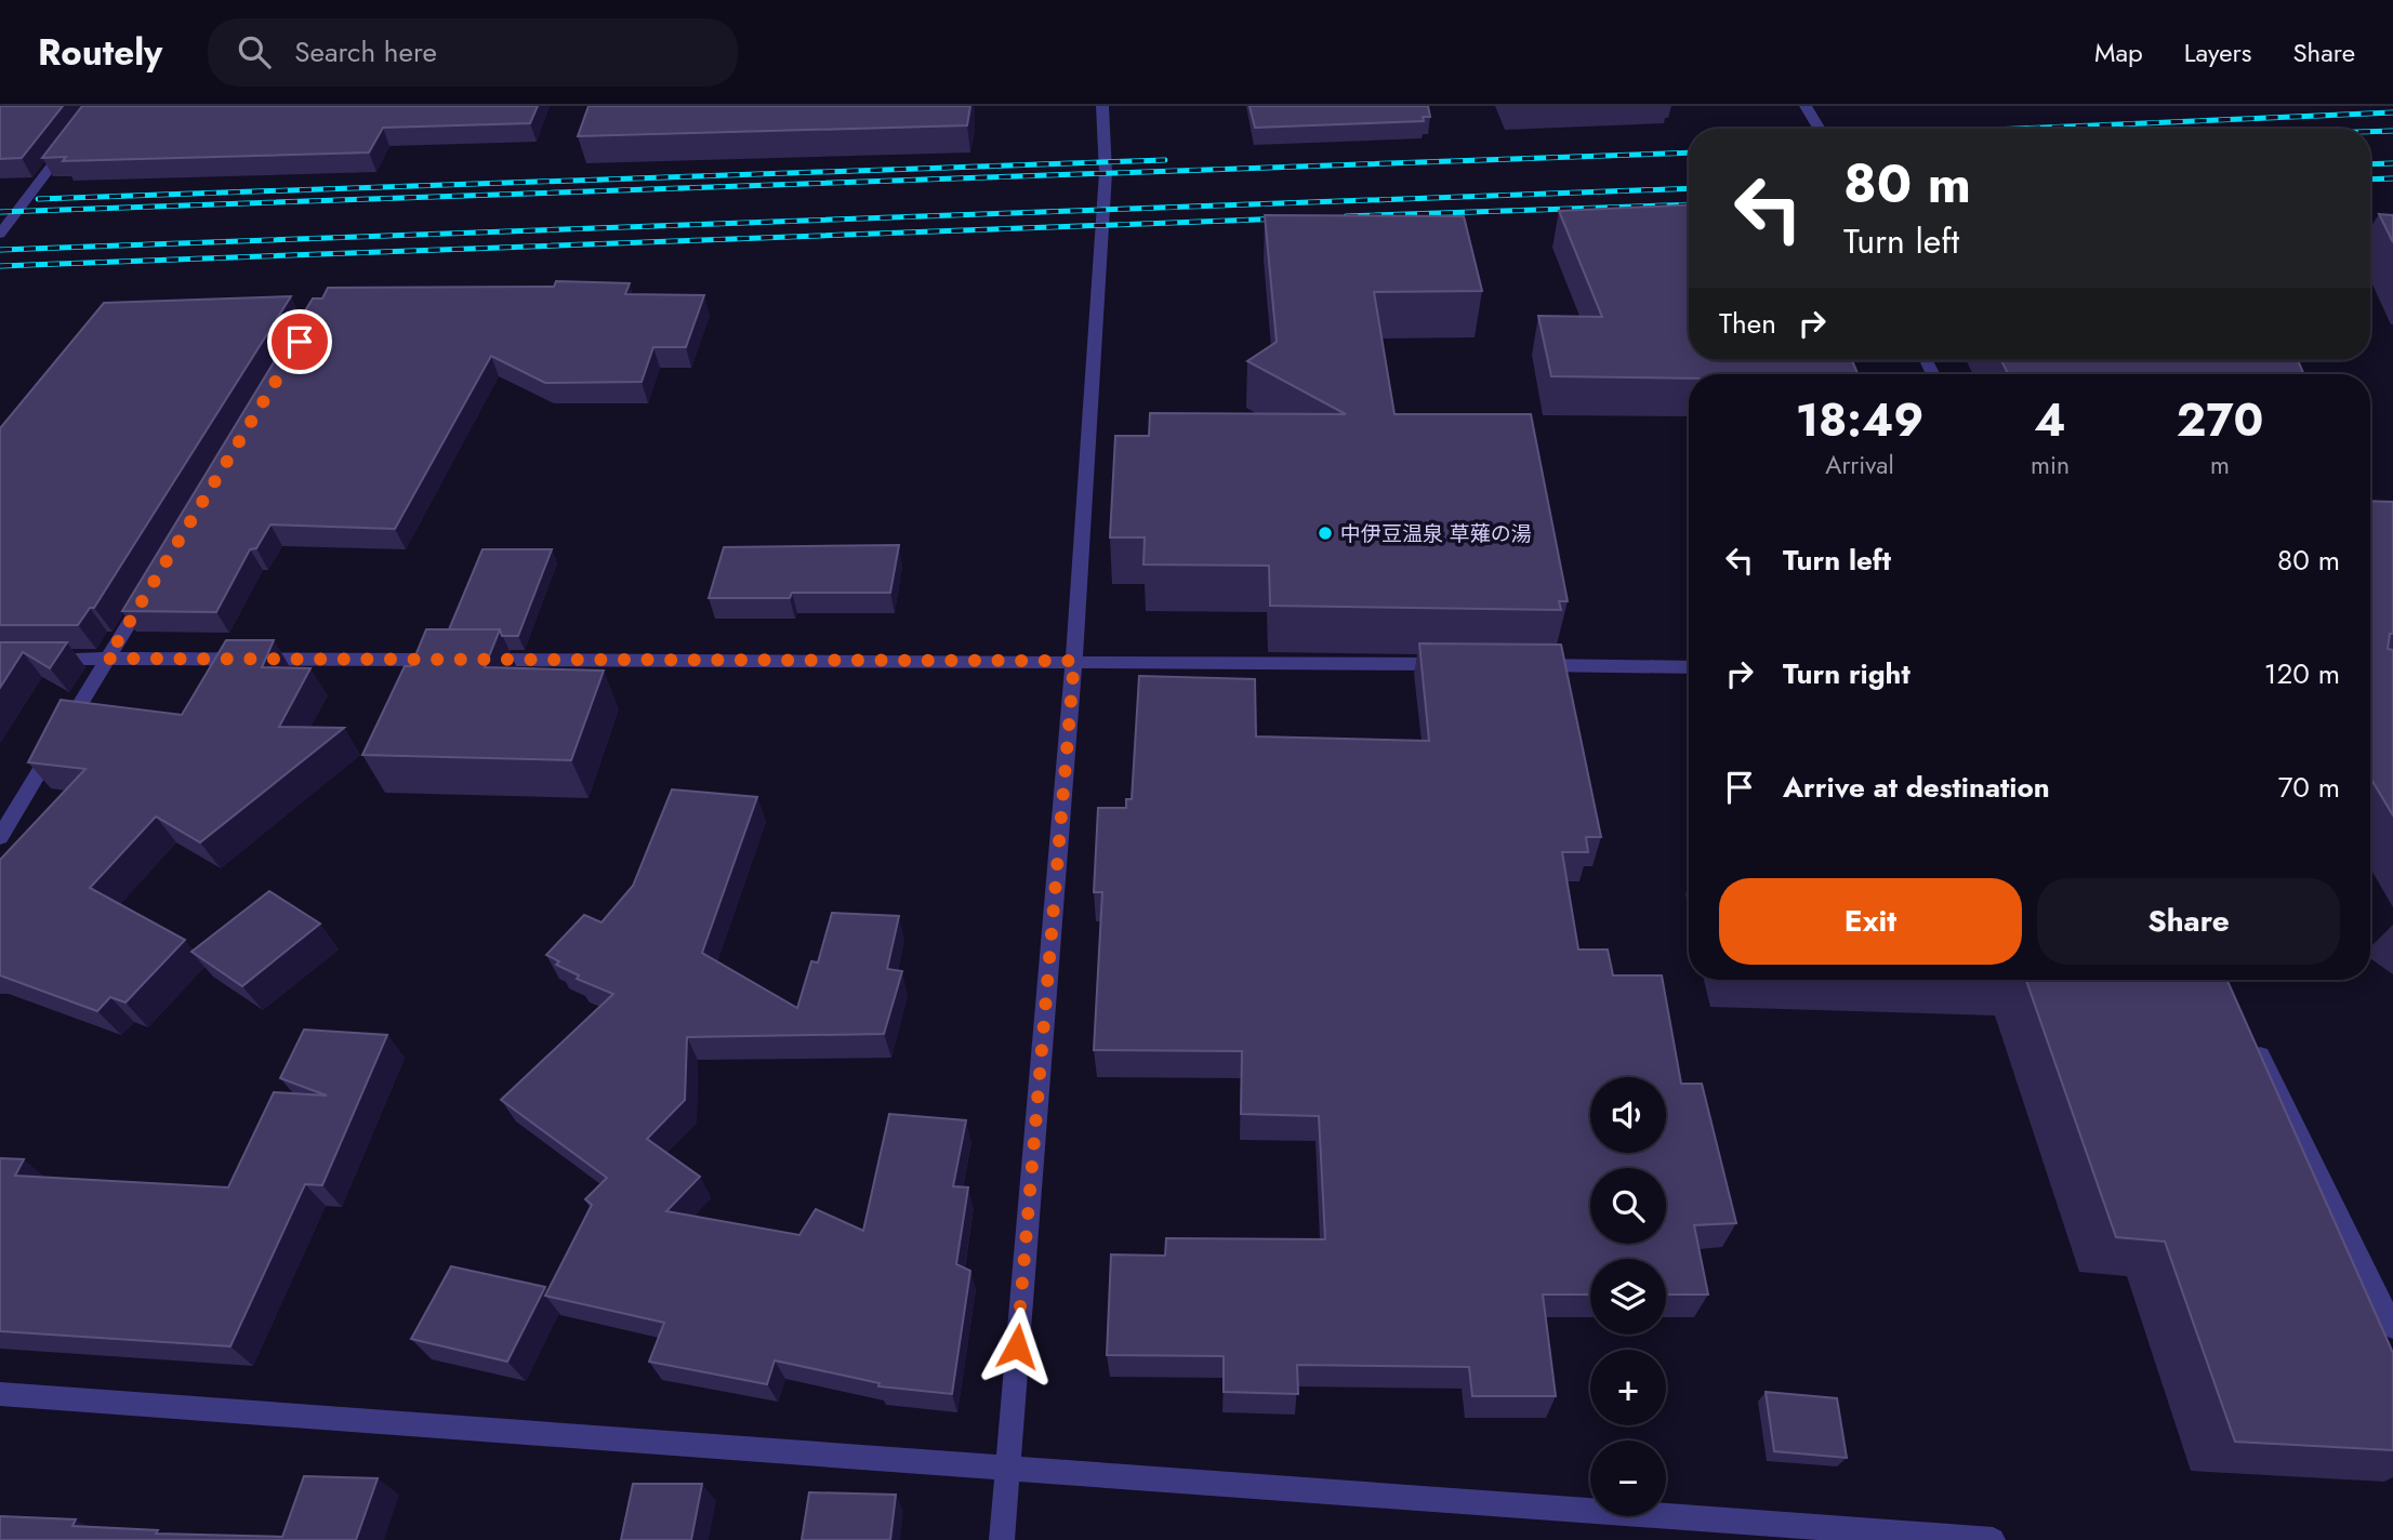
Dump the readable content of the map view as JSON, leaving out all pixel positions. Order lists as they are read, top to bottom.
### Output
{
  "places": ["中伊豆温泉 草薙の湯"],
  "page": {
    "header": "Routely",
    "search": "Search here",
    "nav": ["Map", "Layers", "Share"],
    "turn": ["80 m", "Turn left"],
    "then": "Then",
    "eta": [
      "18:49",
      "Arrival",
      "4",
      "min",
      "270",
      "m"
    ],
    "list": [
      {
        "name": "Turn left",
        "value": "80 m"
      },
      {
        "name": "Turn right",
        "value": "120 m"
      },
      {
        "name": "Arrive at destination",
        "value": "70 m"
      }
    ],
    "buttons": ["Exit", "Share"],
    "map_buttons": ["+", "−"]
  }
}
